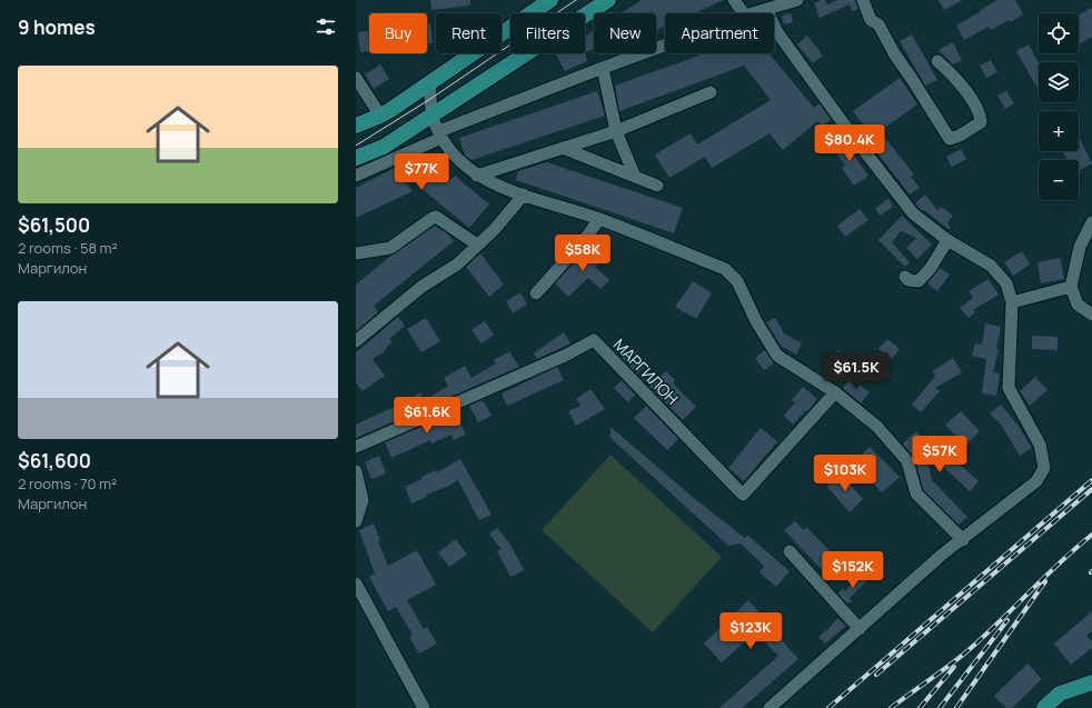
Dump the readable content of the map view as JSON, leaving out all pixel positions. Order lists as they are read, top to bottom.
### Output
{
  "streets": {
    "street": ["МАРГИЛОН"]
  },
  "page": {
    "heading": "9 homes",
    "map_buttons": ["+", "−"],
    "chip": [
      "Buy",
      "Rent",
      "Filters",
      "New",
      "Apartment"
    ],
    "list": [
      {
        "name": "$61,500",
        "note": "2 rooms · 58 m² · Маргилон"
      },
      {
        "name": "$61,600",
        "note": "2 rooms · 70 m² · Маргилон"
      }
    ],
    "price": [
      "$80.4K",
      "$77K",
      "$58K",
      "$61.5K",
      "$61.6K",
      "$57K",
      "$103K",
      "$152K",
      "$123K"
    ]
  }
}
